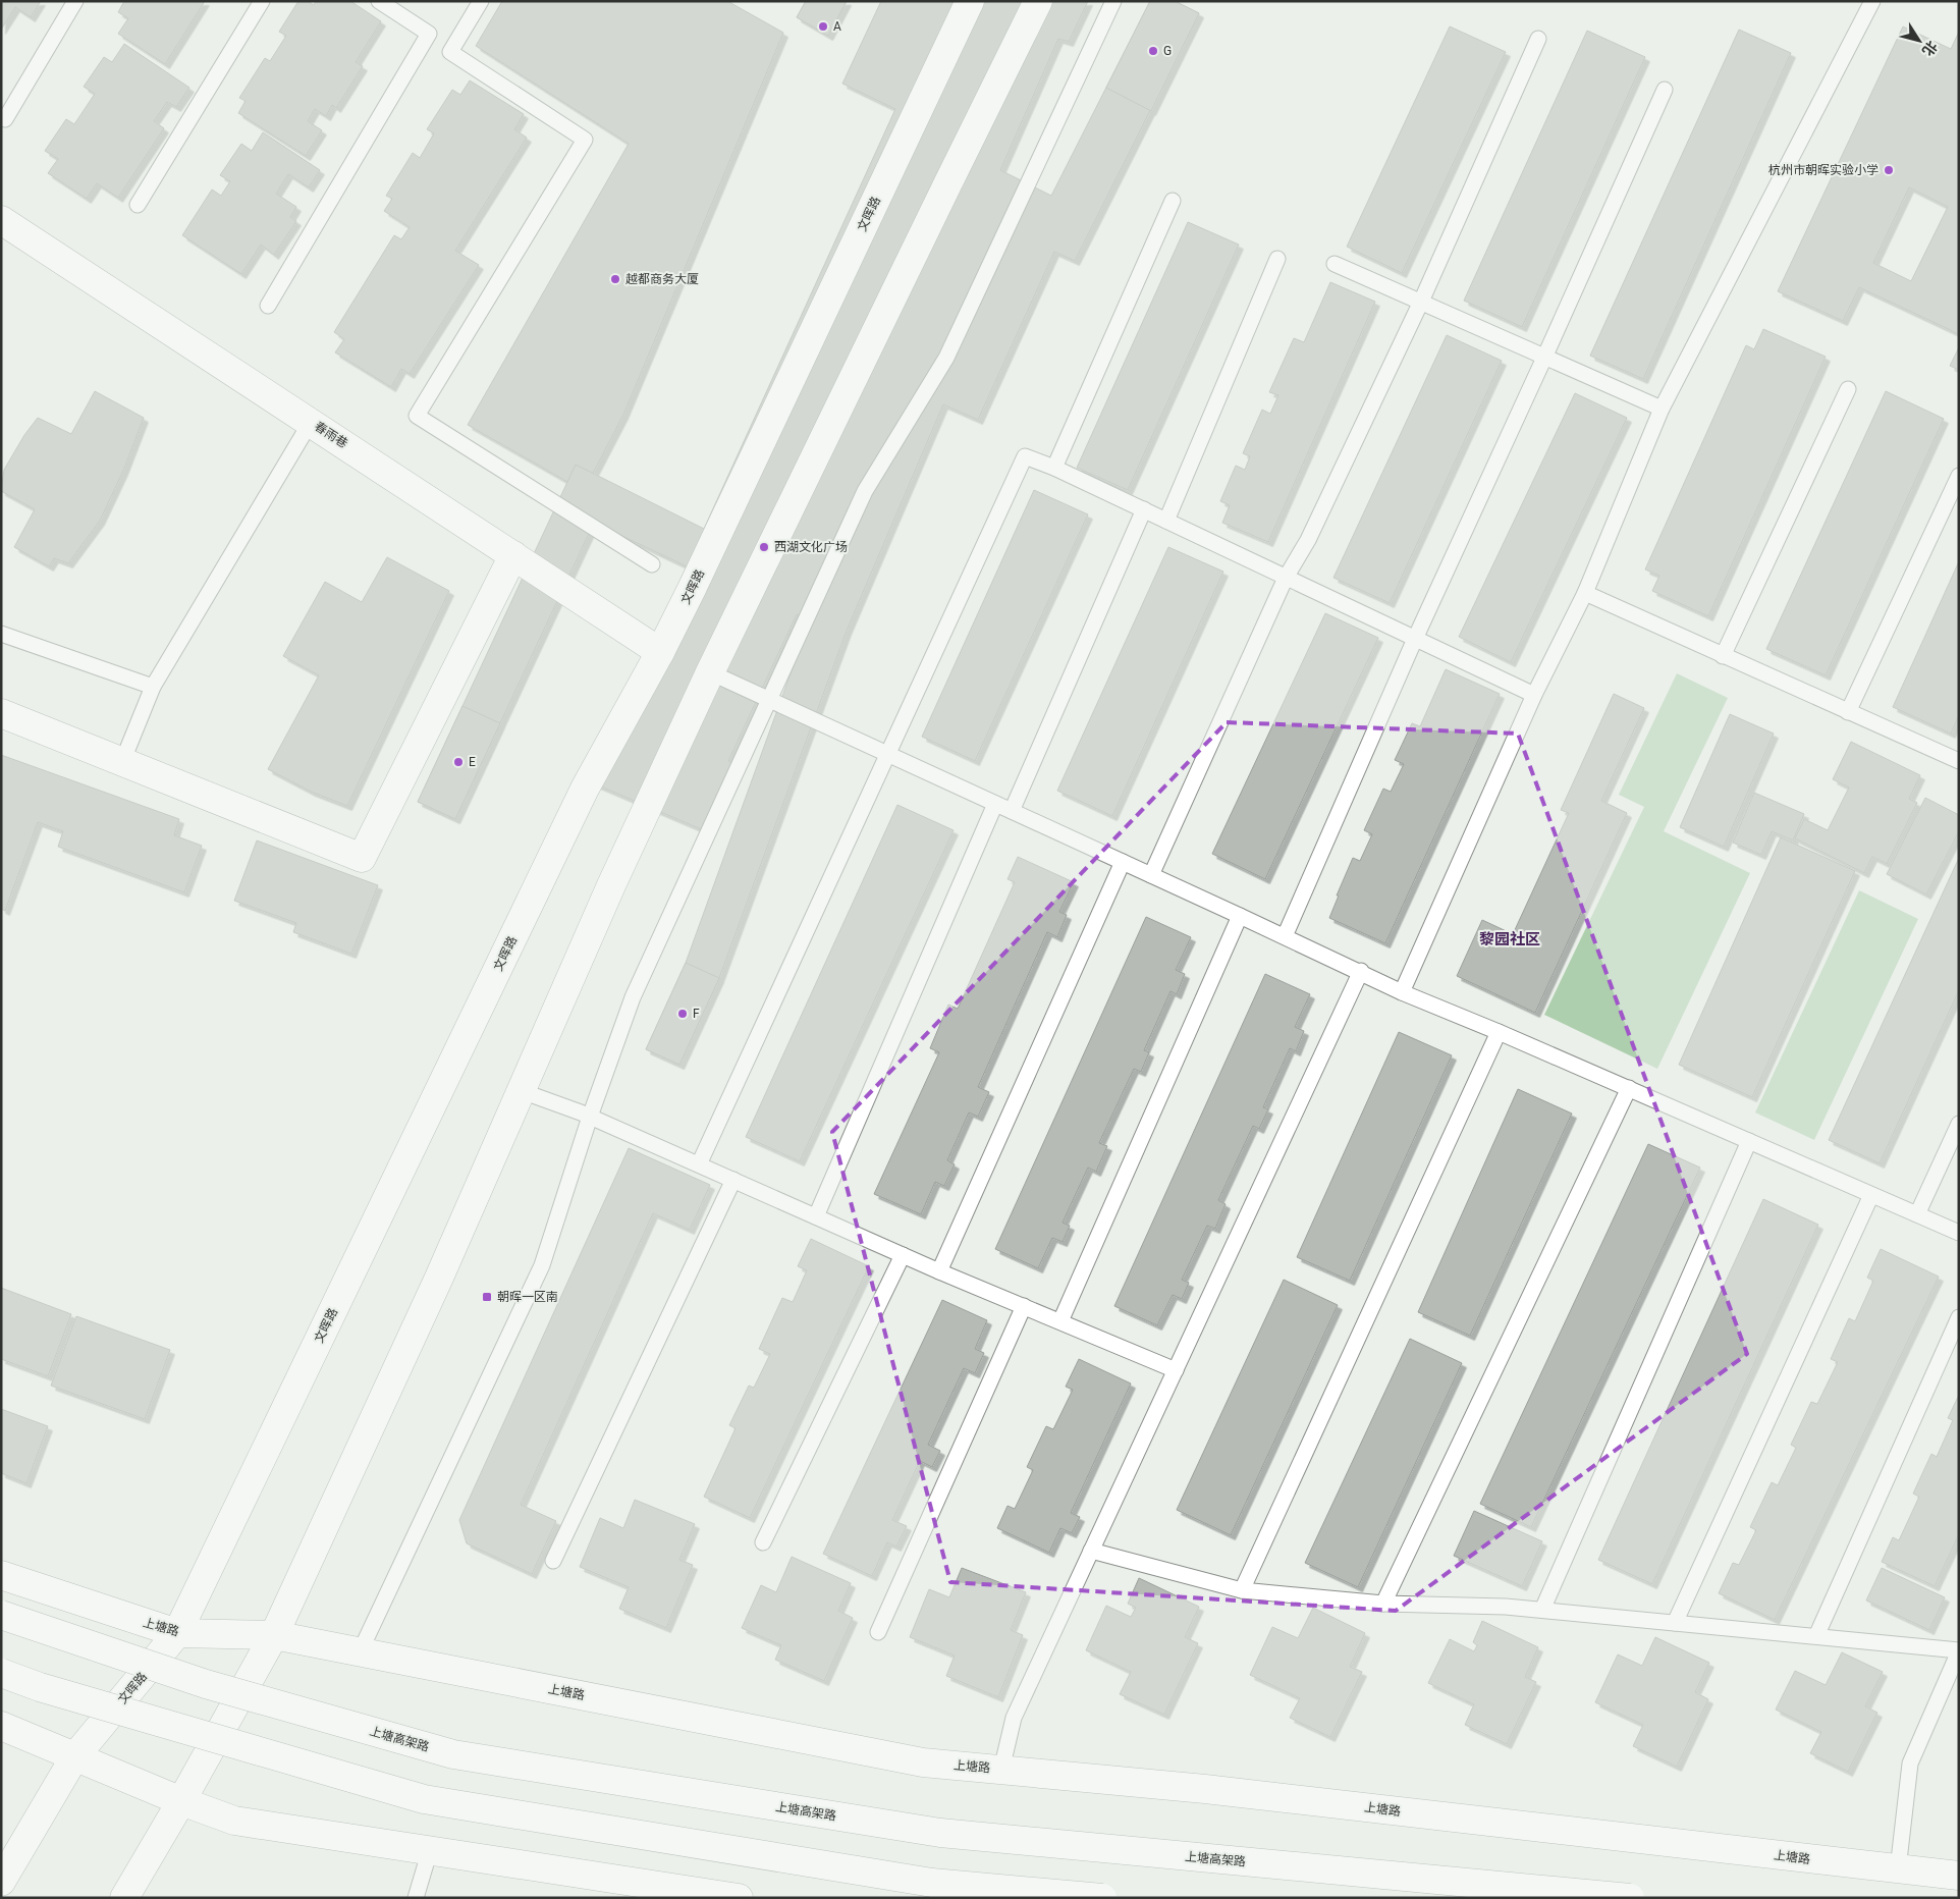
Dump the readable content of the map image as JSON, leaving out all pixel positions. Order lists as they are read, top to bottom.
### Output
{
  "streets": {
    "main road": [
      "文晖路",
      "春雨巷",
      "上塘路",
      "上塘高架路"
    ]
  },
  "crossings": [
    ["文晖路", "春雨巷"],
    ["文晖路", "上塘路"]
  ],
  "districts": ["黎园社区"],
  "places": {
    "other": [
      "A",
      "G",
      "杭州市朝晖实验小学",
      "越都商务大厦",
      "西湖文化广场",
      "E",
      "F"
    ],
    "transit": ["朝晖一区南"]
  },
  "north": "bottom right"
}
